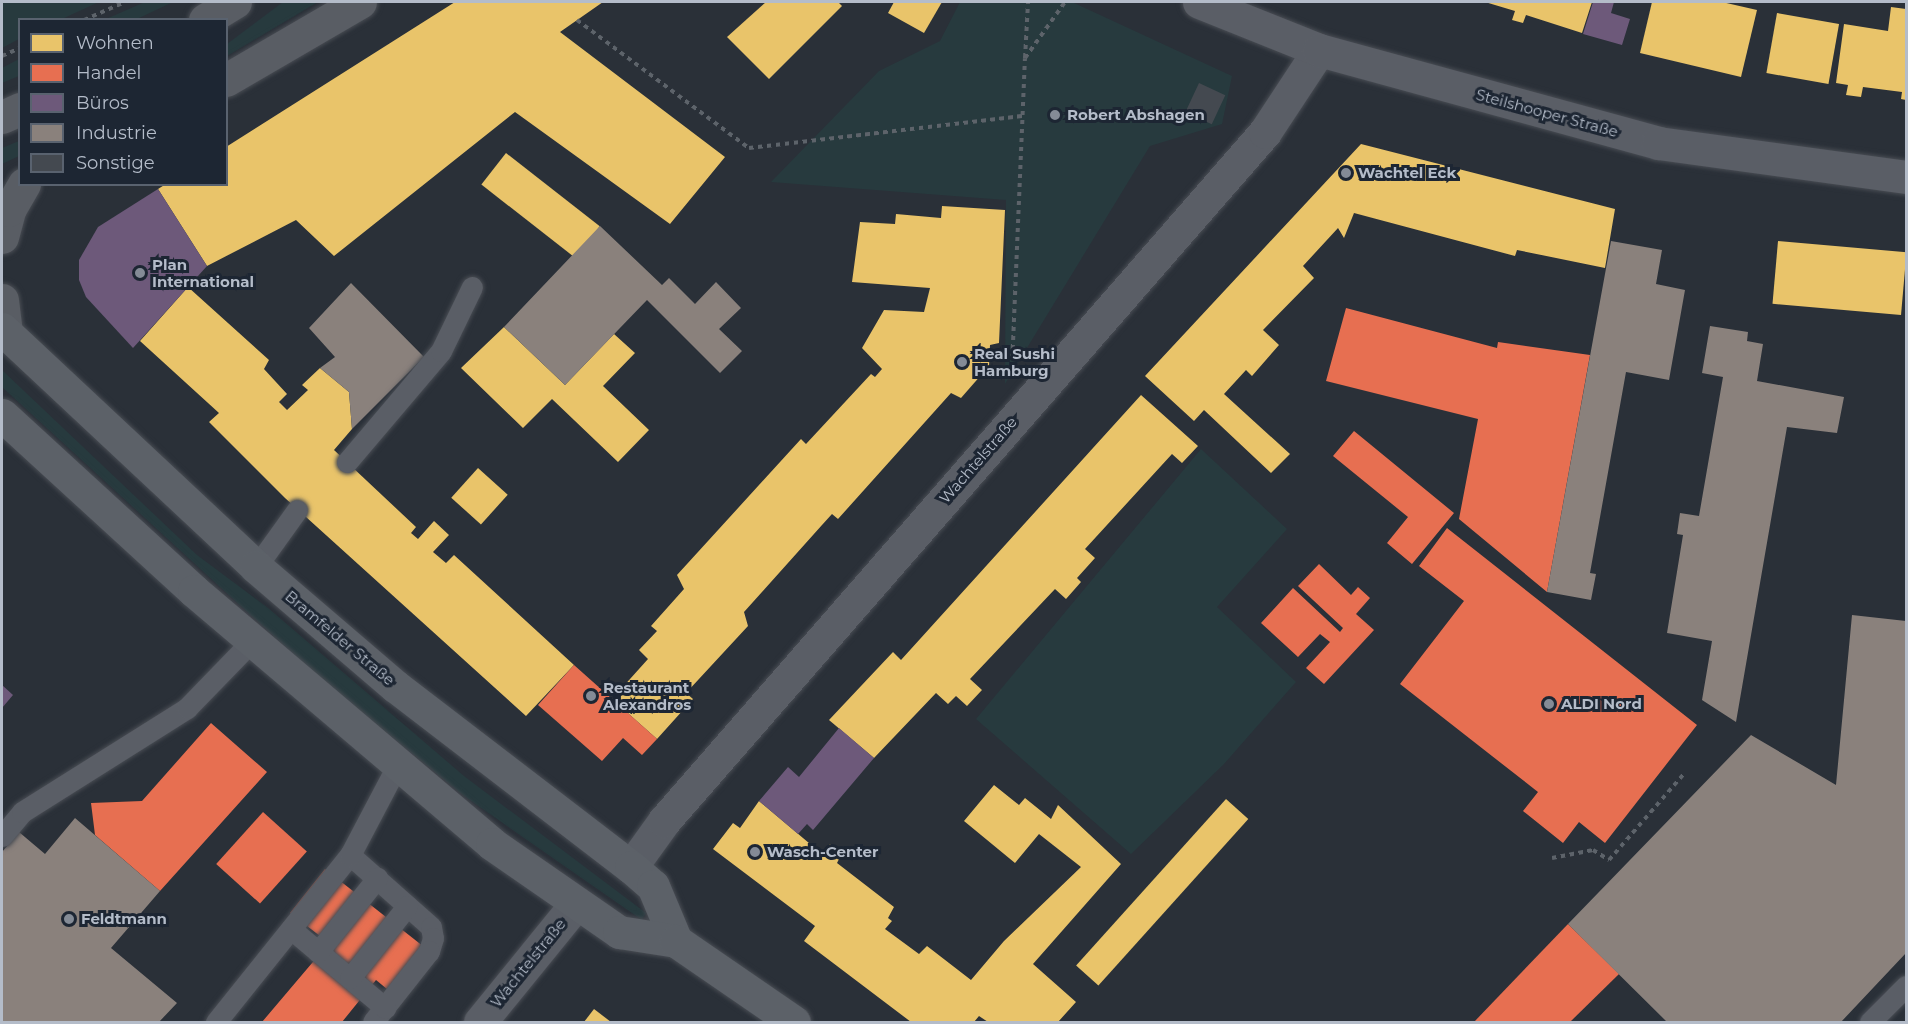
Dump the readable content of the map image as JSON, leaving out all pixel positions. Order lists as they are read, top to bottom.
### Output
{
  "streets": {
    "main road": ["Bramfelder Straße"],
    "street": ["Steilshooper Straße", "Wachtelstraße"]
  },
  "crossings": [
    ["Steilshooper Straße", "Wachtelstraße"],
    ["Wachtelstraße", "Bramfelder Straße"]
  ],
  "places": [
    "Robert Abshagen",
    "Wachtel Eck",
    "Plan International",
    "Real Sushi Hamburg",
    "Restaurant Alexandros",
    "ALDI Nord",
    "Wasch-Center",
    "Feldtmann"
  ],
  "legend": [
    "Wohnen",
    "Handel",
    "Büros",
    "Industrie",
    "Sonstige"
  ]
}
